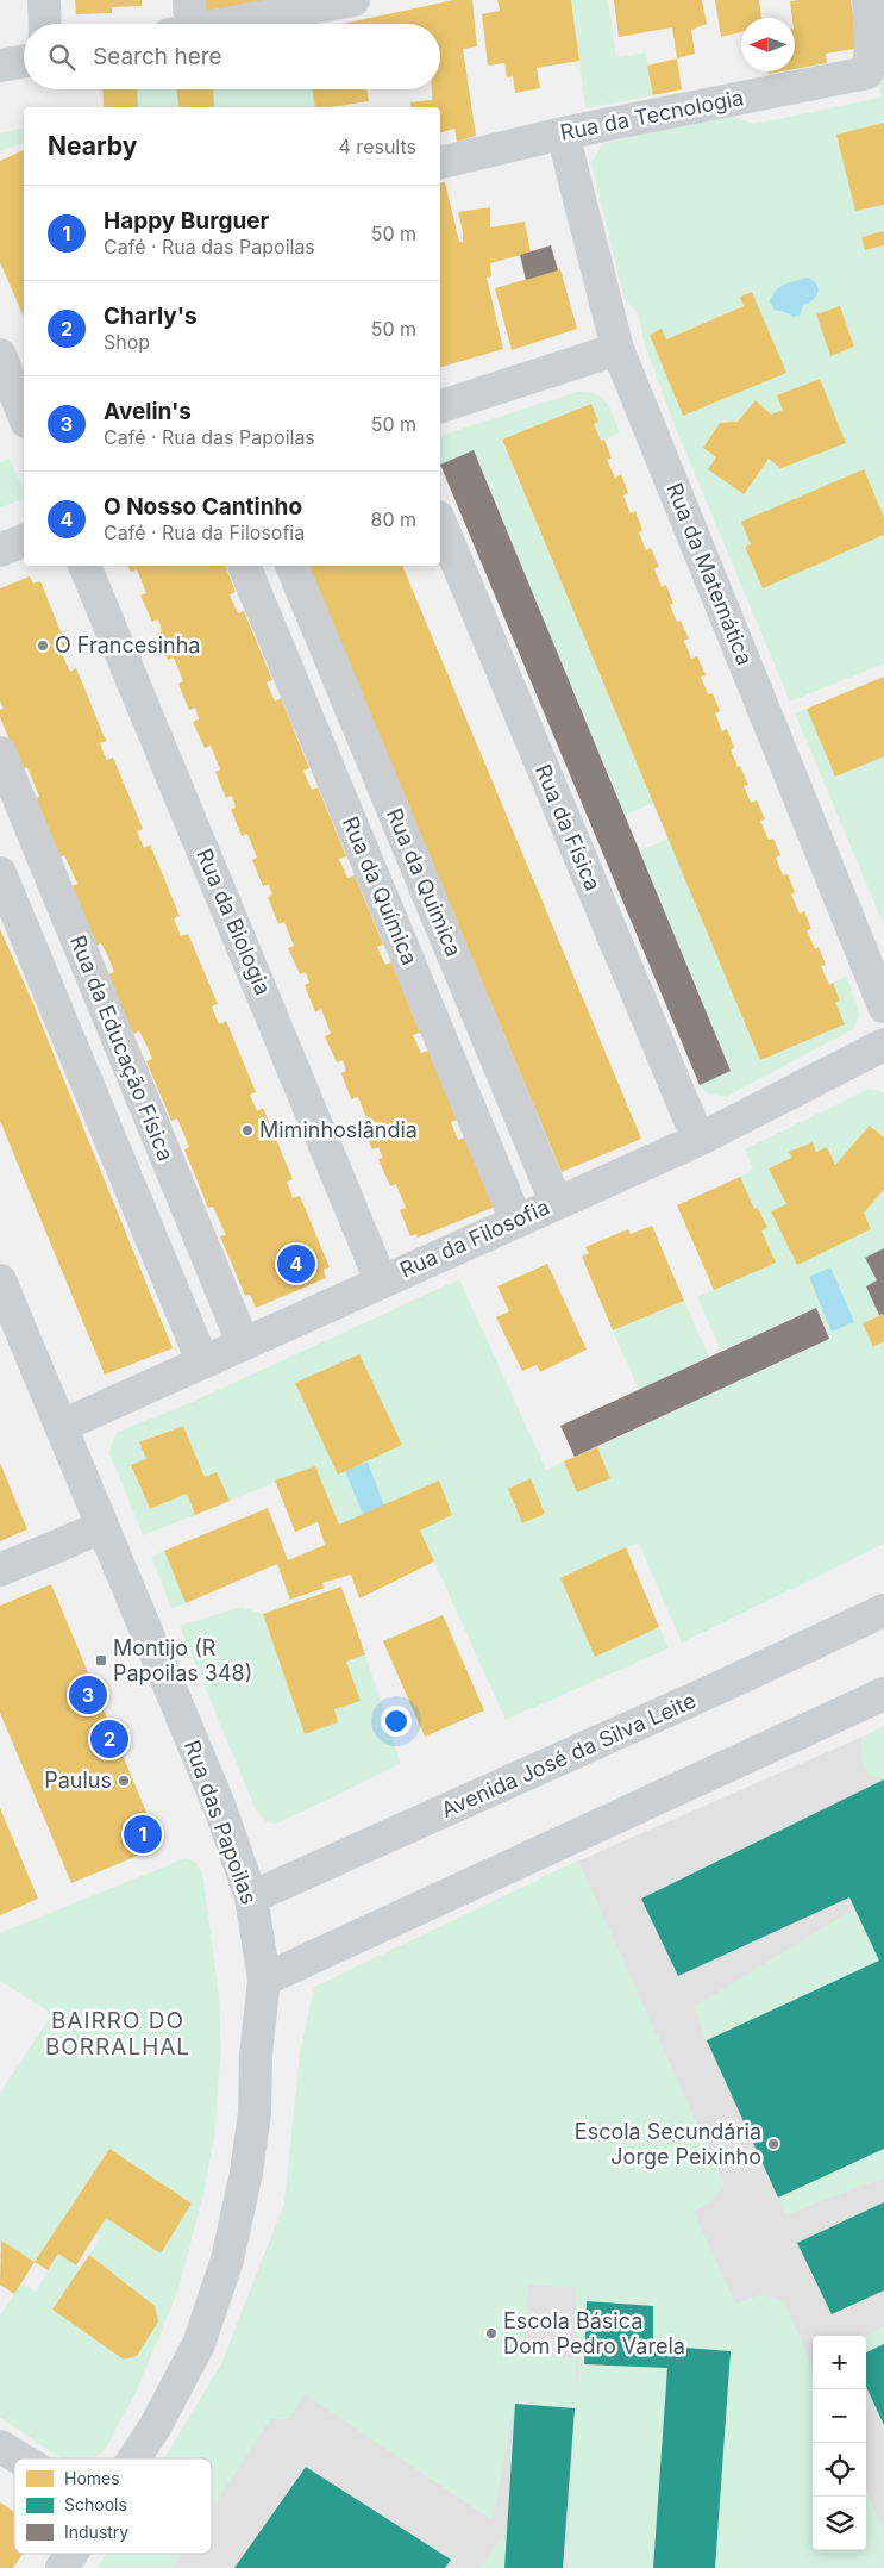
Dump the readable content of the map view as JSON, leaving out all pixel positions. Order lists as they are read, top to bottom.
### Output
{
  "streets": {
    "street": [
      "Rua da Tecnologia",
      "Rua da Matemática",
      "Rua da Física",
      "Rua da Quimica",
      "Rua da Química",
      "Rua da Biologia",
      "Rua da Educação Física",
      "Rua da Filosofia",
      "Avenida José da Silva Leite",
      "Rua das Papoilas"
    ]
  },
  "crossings": [
    ["Rua da Tecnologia", "Rua da Matemática"],
    ["Rua da Física", "Rua da Filosofia"],
    ["Rua da Quimica", "Rua da Filosofia"],
    ["Rua da Química", "Rua da Filosofia"],
    ["Rua da Biologia", "Rua da Filosofia"],
    ["Rua da Educação Física", "Rua da Filosofia"],
    ["Rua da Filosofia", "Rua das Papoilas"],
    ["Avenida José da Silva Leite", "Rua das Papoilas"]
  ],
  "districts": ["BAIRRO DO BORRALHAL"],
  "places": {
    "other": [
      "O Francesinha",
      "Miminhoslândia",
      "Paulus",
      "Escola Secundária Jorge Peixinho",
      "Escola Básica Dom Pedro Varela"
    ],
    "transit": ["Montijo (R Papoilas 348)"]
  },
  "legend": ["Homes", "Schools", "Industry"],
  "north": "left",
  "page": {
    "search": "Search here",
    "heading": ["Nearby", "4 results"],
    "list": [
      {
        "mark": "1",
        "name": "Happy Burguer",
        "note": "Café · Rua das Papoilas",
        "value": "50 m"
      },
      {
        "mark": "2",
        "name": "Charly's",
        "note": "Shop",
        "value": "50 m"
      },
      {
        "mark": "3",
        "name": "Avelin's",
        "note": "Café · Rua das Papoilas",
        "value": "50 m"
      },
      {
        "mark": "4",
        "name": "O Nosso Cantinho",
        "note": "Café · Rua da Filosofia",
        "value": "80 m"
      }
    ],
    "pins": [
      "4",
      "3",
      "2",
      "1"
    ],
    "map_buttons": ["+", "−"]
  }
}
